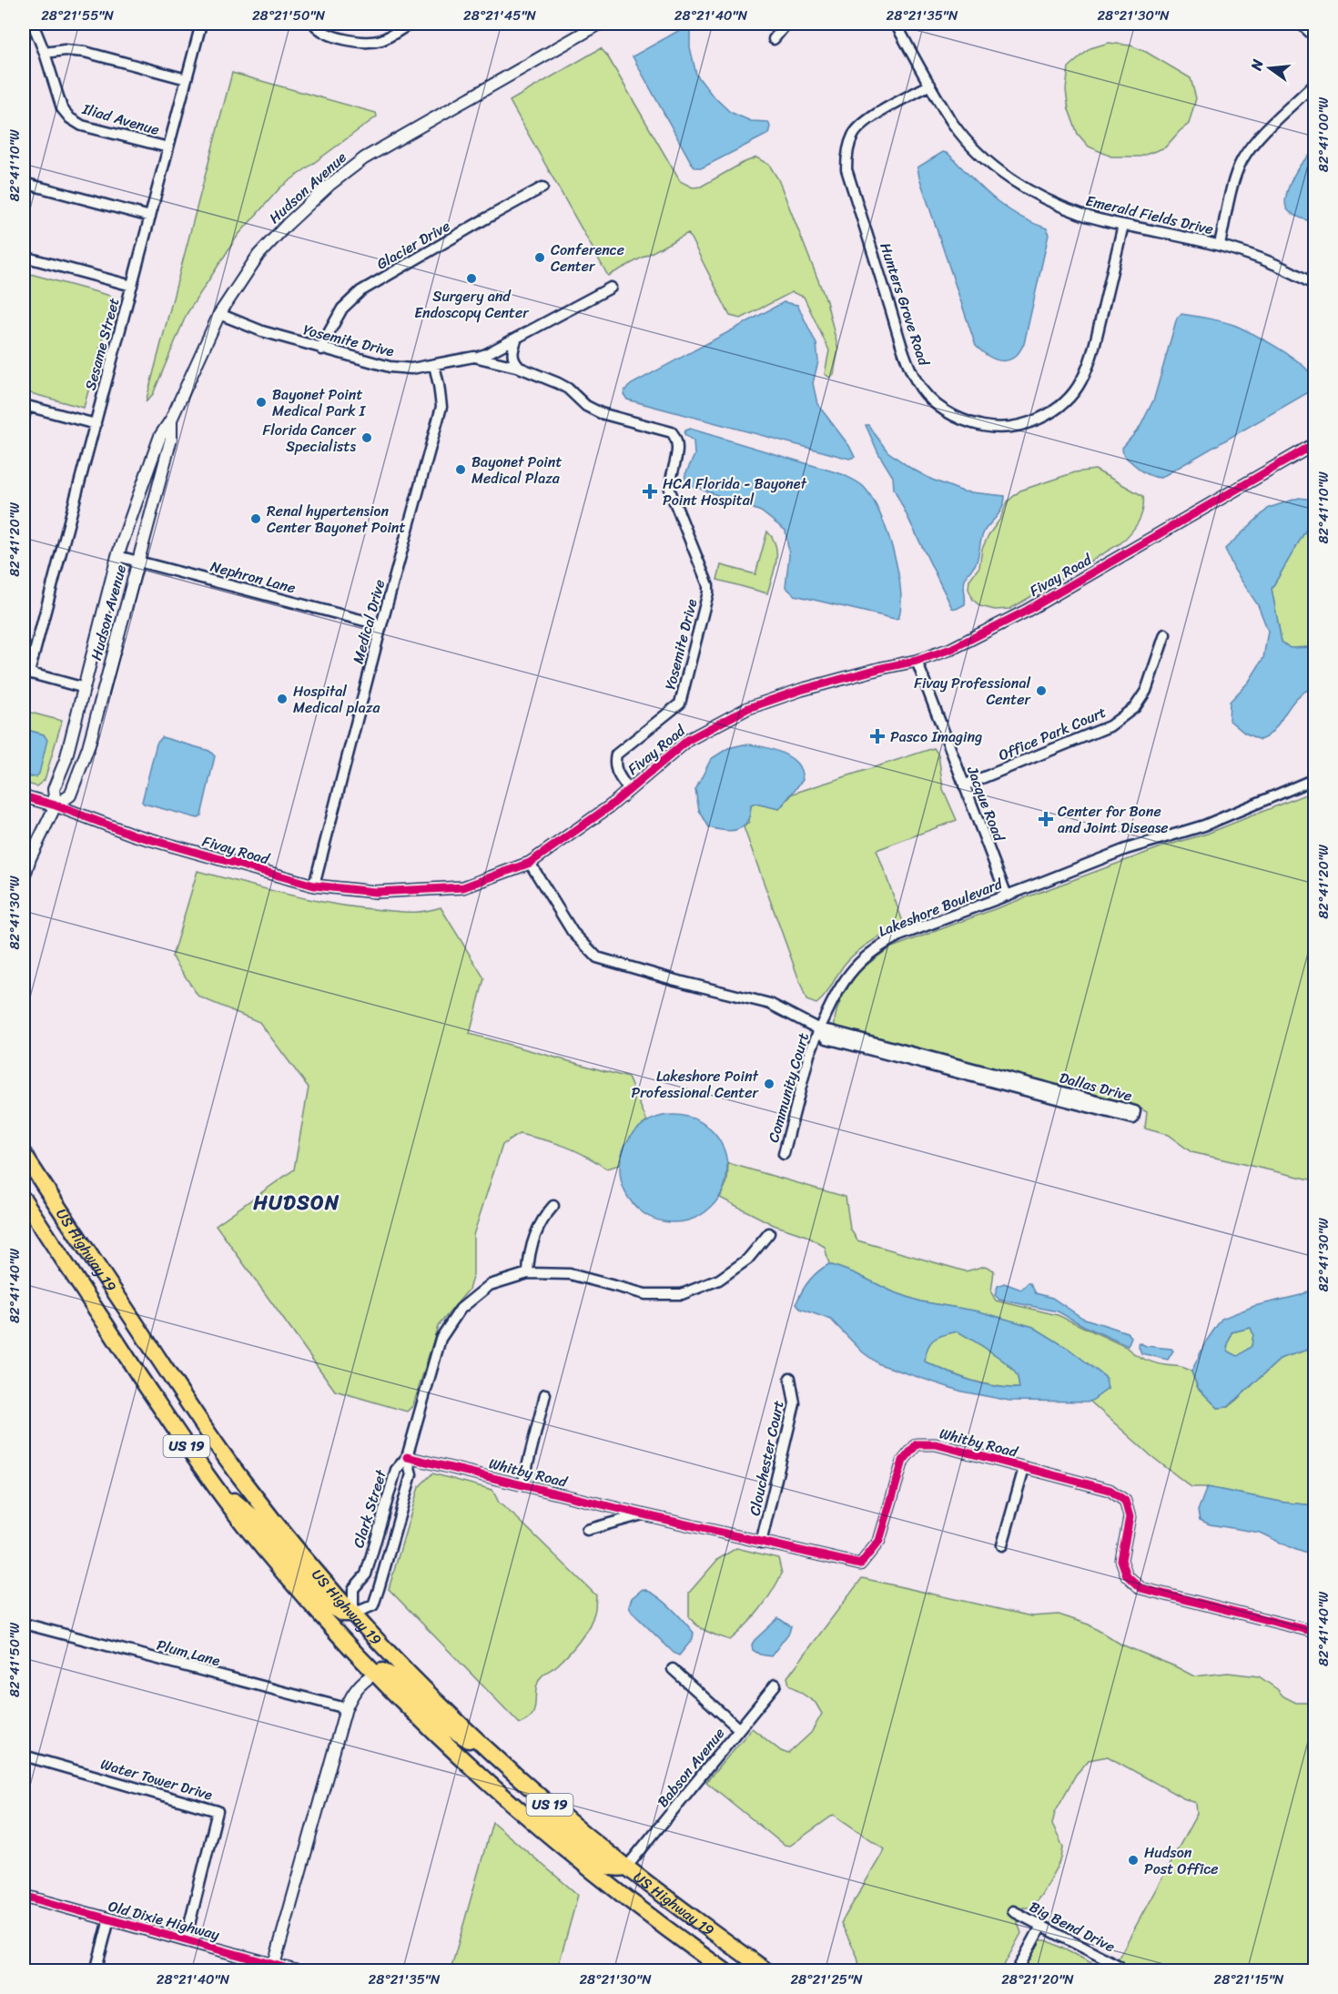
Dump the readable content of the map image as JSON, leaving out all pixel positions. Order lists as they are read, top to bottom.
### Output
{
  "streets": {
    "highway": ["US Highway 19", "US 19"],
    "street": [
      "Iliad Avenue",
      "Hudson Avenue",
      "Emerald Fields Drive",
      "Glacier Drive",
      "Hunters Grove Road",
      "Yosemite Drive",
      "Sesame Street",
      "Fivay Road",
      "Nephron Lane",
      "Medical Drive",
      "Office Park Court",
      "Jacque Road",
      "Lakeshore Boulevard",
      "Dallas Drive",
      "Community Court",
      "Whitby Road",
      "Clouchester Court",
      "Clark Street",
      "Plum Lane",
      "Babson Avenue",
      "Water Tower Drive",
      "Old Dixie Highway",
      "Big Bend Drive"
    ]
  },
  "crossings": [
    ["Iliad Avenue", "Sesame Street"],
    ["Hudson Avenue", "Yosemite Drive"],
    ["Hudson Avenue", "Fivay Road"],
    ["Hudson Avenue", "Nephron Lane"],
    ["Emerald Fields Drive", "Hunters Grove Road"],
    ["Glacier Drive", "Yosemite Drive"],
    ["Yosemite Drive", "Fivay Road"],
    ["Yosemite Drive", "Medical Drive"],
    ["Fivay Road", "Medical Drive"],
    ["Fivay Road", "Jacque Road"],
    ["Nephron Lane", "Medical Drive"],
    ["Office Park Court", "Jacque Road"],
    ["Jacque Road", "Lakeshore Boulevard"],
    ["Lakeshore Boulevard", "Dallas Drive"],
    ["Lakeshore Boulevard", "Community Court"],
    ["Dallas Drive", "Community Court"],
    ["US Highway 19", "Clark Street"],
    ["US Highway 19", "Babson Avenue"],
    ["Whitby Road", "Clouchester Court"],
    ["Whitby Road", "Clark Street"],
    ["Water Tower Drive", "Old Dixie Highway"]
  ],
  "districts": ["HUDSON"],
  "places": {
    "other": [
      "Conference Center",
      "Surgery and Endoscopy Center",
      "Bayonet Point Medical Park I",
      "Florida Cancer Specialists",
      "Bayonet Point Medical Plaza",
      "Renal hypertension Center Bayonet Point",
      "Fivay Professional Center",
      "Hospital Medical plaza",
      "Lakeshore Point Professional Center",
      "Hudson Post Office"
    ],
    "health": ["HCA Florida - Bayonet Point Hospital", "Pasco Imaging", "Center for Bone and Joint Disease"]
  },
  "north": "left",
  "coordinates": [
    "28°21'55\"N",
    "28°21'50\"N",
    "28°21'45\"N",
    "28°21'40\"N",
    "28°21'35\"N",
    "28°21'30\"N",
    "82°41'00\"W",
    "82°41'10\"W",
    "82°41'20\"W",
    "82°41'30\"W",
    "82°41'40\"W",
    "82°41'50\"W",
    "28°21'25\"N",
    "28°21'20\"N",
    "28°21'15\"N"
  ]
}
